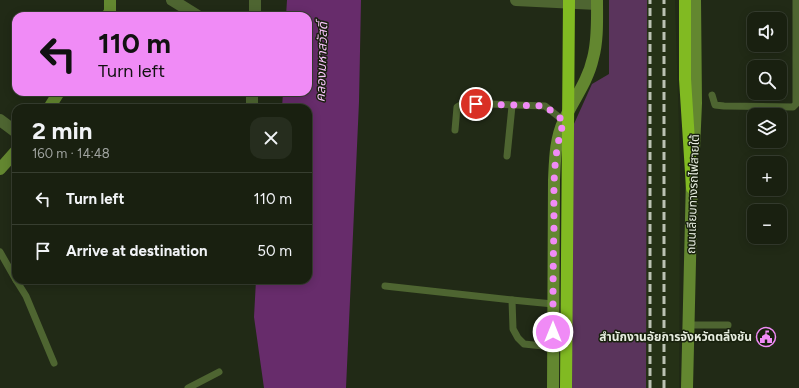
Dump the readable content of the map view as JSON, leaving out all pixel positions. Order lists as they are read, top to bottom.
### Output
{
  "streets": {
    "main road": ["ถนนเลียบทางรถไฟสายใต้"]
  },
  "water": ["คลองมหาสวัสดิ์"],
  "places": {
    "public building": ["สํานักงานอัยการจังหวัดตลิ่งชัน"]
  },
  "page": {
    "map_buttons": ["+", "−"],
    "turn": ["110 m", "Turn left"],
    "heading": ["2 min", "160 m · 14:48"],
    "list": [
      {
        "name": "Turn left",
        "value": "110 m"
      },
      {
        "name": "Arrive at destination",
        "value": "50 m"
      }
    ]
  }
}
